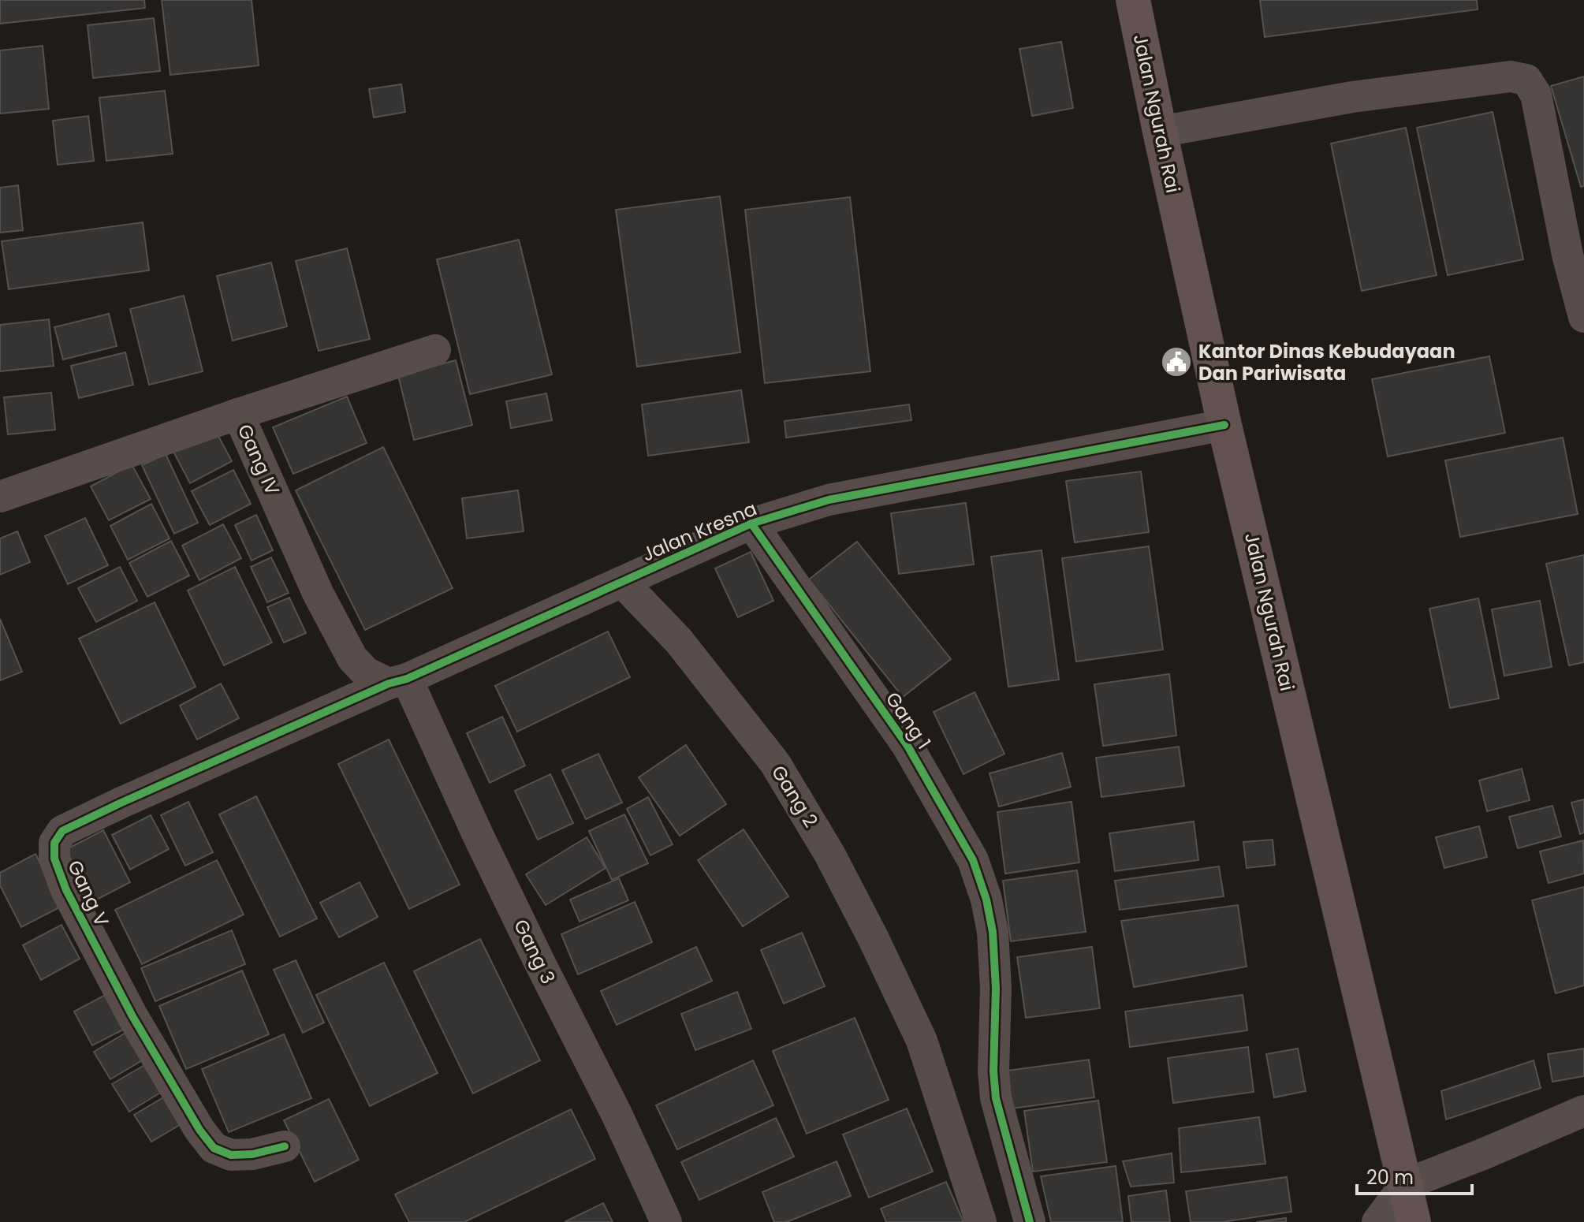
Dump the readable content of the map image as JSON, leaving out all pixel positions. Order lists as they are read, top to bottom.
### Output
{
  "streets": {
    "highway": ["Jalan Ngurah Rai"],
    "street": [
      "Gang IV",
      "Jalan Kresna",
      "Gang 1",
      "Gang 2",
      "Gang V",
      "Gang 3"
    ]
  },
  "crossings": [
    ["Jalan Ngurah Rai", "Jalan Kresna"],
    ["Gang IV", "Jalan Kresna"],
    ["Gang IV", "Gang V"],
    ["Gang IV", "Gang 3"],
    ["Jalan Kresna", "Gang 1"],
    ["Jalan Kresna", "Gang 2"],
    ["Jalan Kresna", "Gang V"],
    ["Jalan Kresna", "Gang 3"],
    ["Gang V", "Gang 3"]
  ],
  "places": {
    "public building": ["Kantor Dinas Kebudayaan Dan Pariwisata"]
  },
  "scale_bar": "20 m"
}
